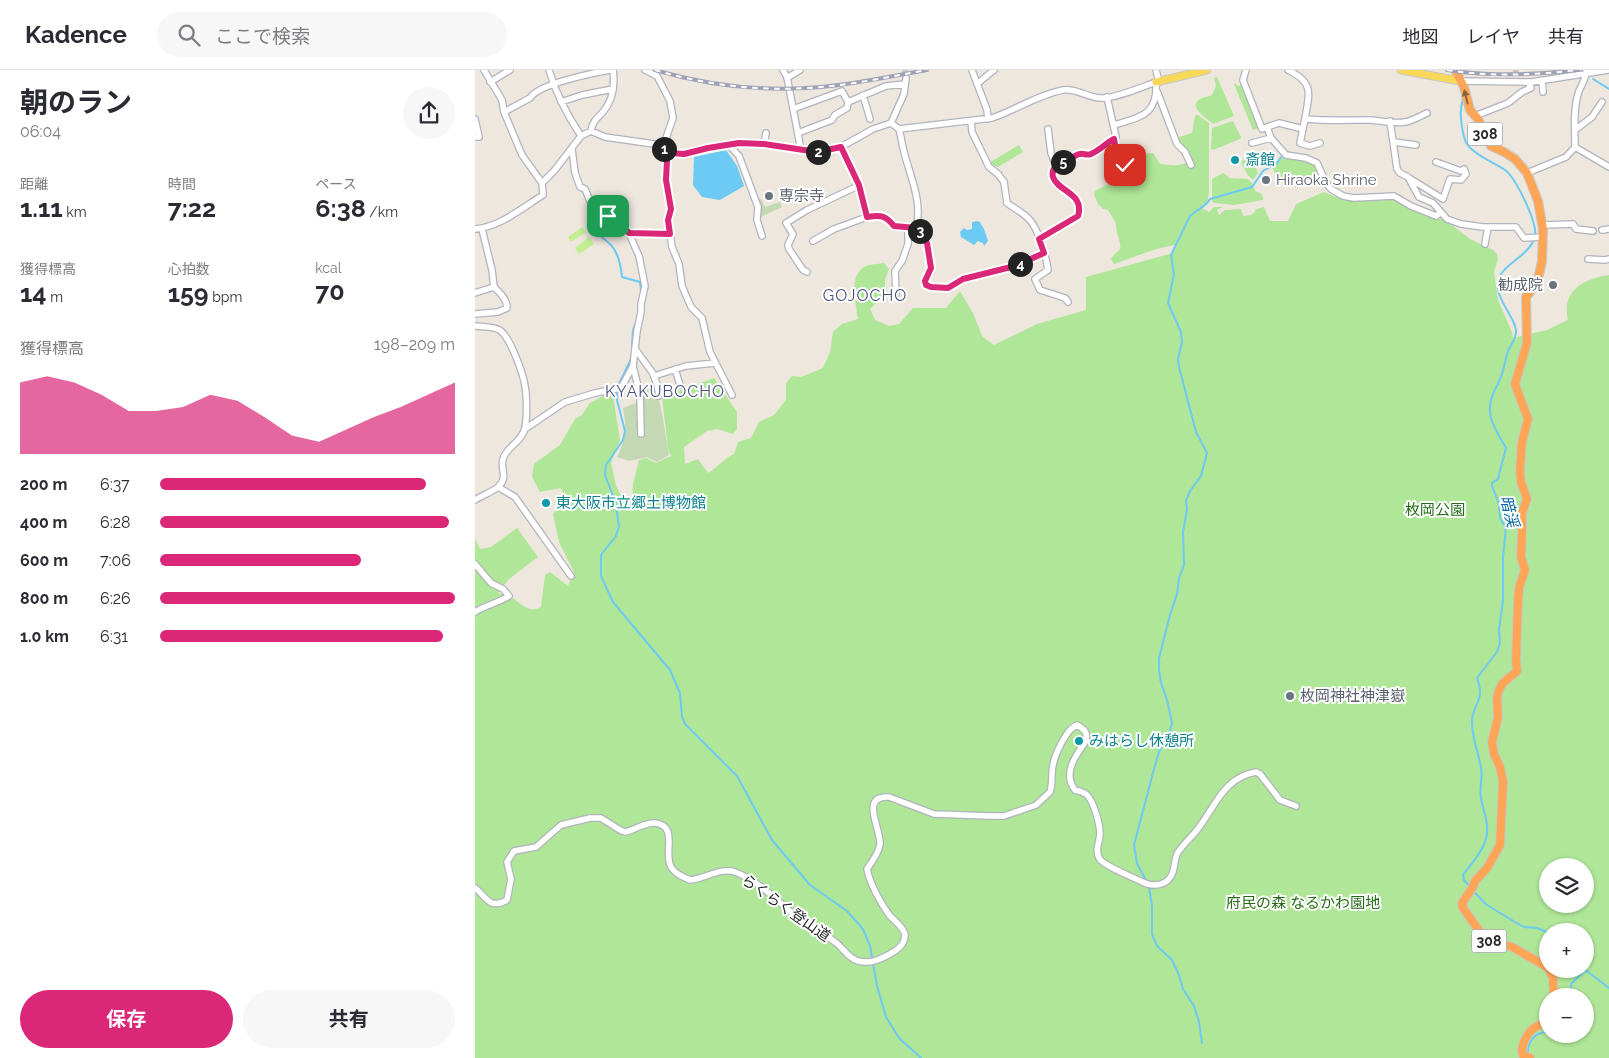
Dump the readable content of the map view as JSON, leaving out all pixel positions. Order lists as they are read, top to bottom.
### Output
{
  "streets": {
    "highway": ["308"],
    "street": ["らくらく登山道"]
  },
  "districts": ["GOJOCHO", "KYAKUBOCHO"],
  "water": ["暗渓"],
  "parks": ["枚岡公園", "府民の森 なるかわ園地"],
  "places": [
    "斎館",
    "Hiraoka Shrine",
    "専宗寺",
    "勧成院",
    "東大阪市立郷土博物館",
    "枚岡神社神津嶽",
    "みはらし休憩所"
  ],
  "page": {
    "header": "Kadence",
    "search": "ここで検索",
    "nav": ["地図", "レイヤ", "共有"],
    "heading": ["朝のラン", "06:04"],
    "pins": [
      "1",
      "2",
      "5",
      "3",
      "4"
    ],
    "stats": [
      ["距離", "1.11 km"],
      ["時間", "7:22"],
      ["ペース", "6:38 /km"],
      ["獲得標高", "14 m"],
      ["心拍数", "159 bpm"],
      ["kcal", "70"]
    ],
    "chart": ["獲得標高", "198–209 m"],
    "list": [
      {
        "name": "200 m",
        "note": "6:37"
      },
      {
        "name": "400 m",
        "note": "6:28"
      },
      {
        "name": "600 m",
        "note": "7:06"
      },
      {
        "name": "800 m",
        "note": "6:26"
      },
      {
        "name": "1.0 km",
        "note": "6:31"
      }
    ],
    "map_buttons": ["+", "−"],
    "buttons": ["保存", "共有"]
  }
}
